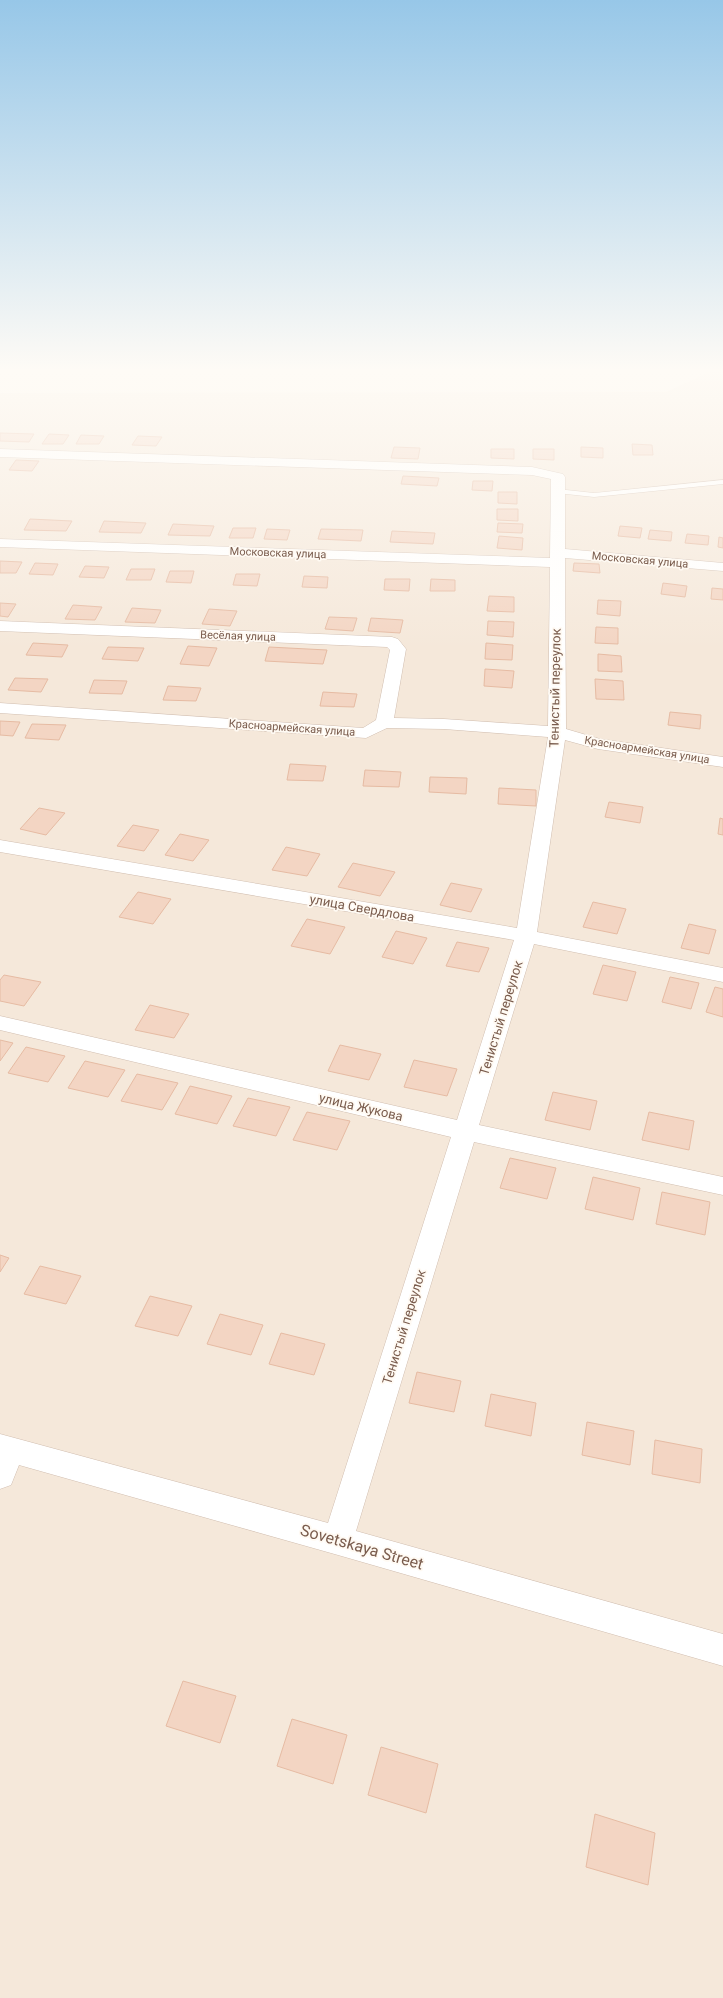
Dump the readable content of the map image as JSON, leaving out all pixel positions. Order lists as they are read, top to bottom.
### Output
{
  "streets": {
    "street": [
      "Московская улица",
      "Весёлая улица",
      "Тенистый переулок",
      "Красноармейская улица",
      "улица Свердлова",
      "улица Жукова",
      "Sovetskaya Street"
    ]
  },
  "crossings": [
    ["Московская улица", "Тенистый переулок"],
    ["Весёлая улица", "Красноармейская улица"],
    ["Тенистый переулок", "Красноармейская улица"],
    ["Тенистый переулок", "улица Свердлова"],
    ["Тенистый переулок", "улица Жукова"],
    ["Тенистый переулок", "Sovetskaya Street"]
  ]
}
